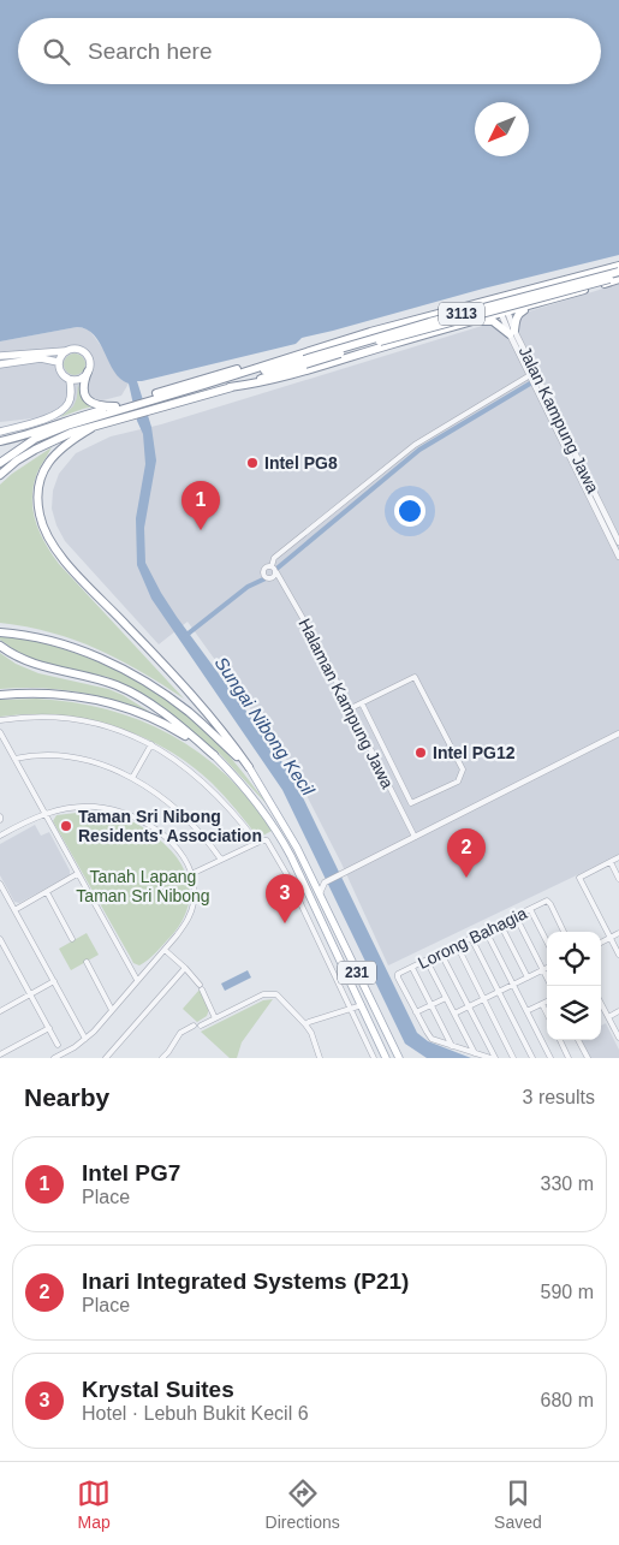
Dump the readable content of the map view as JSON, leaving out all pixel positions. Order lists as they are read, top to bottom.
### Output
{
  "streets": {
    "highway": ["3113"],
    "main road": ["231"],
    "street": ["Jalan Kampung Jawa", "Halaman Kampung Jawa", "Lorong Bahagia"]
  },
  "crossings": [
    ["3113", "Jalan Kampung Jawa"]
  ],
  "water": ["Sungai Nibong Kecil"],
  "parks": ["Tanah Lapang Taman Sri Nibong"],
  "places": ["Intel PG8", "Intel PG12", "Taman Sri Nibong Residents' Association"],
  "north": "bottom left",
  "page": {
    "search": "Search here",
    "pins": ["1", "2", "3"],
    "heading": ["Nearby", "3 results"],
    "list": [
      {
        "mark": "1",
        "name": "Intel PG7",
        "note": "Place",
        "value": "330 m"
      },
      {
        "mark": "2",
        "name": "Inari Integrated Systems (P21)",
        "note": "Place",
        "value": "590 m"
      },
      {
        "mark": "3",
        "name": "Krystal Suites",
        "note": "Hotel · Lebuh Bukit Kecil 6",
        "value": "680 m"
      }
    ],
    "nav": ["Map", "Directions", "Saved"]
  }
}
